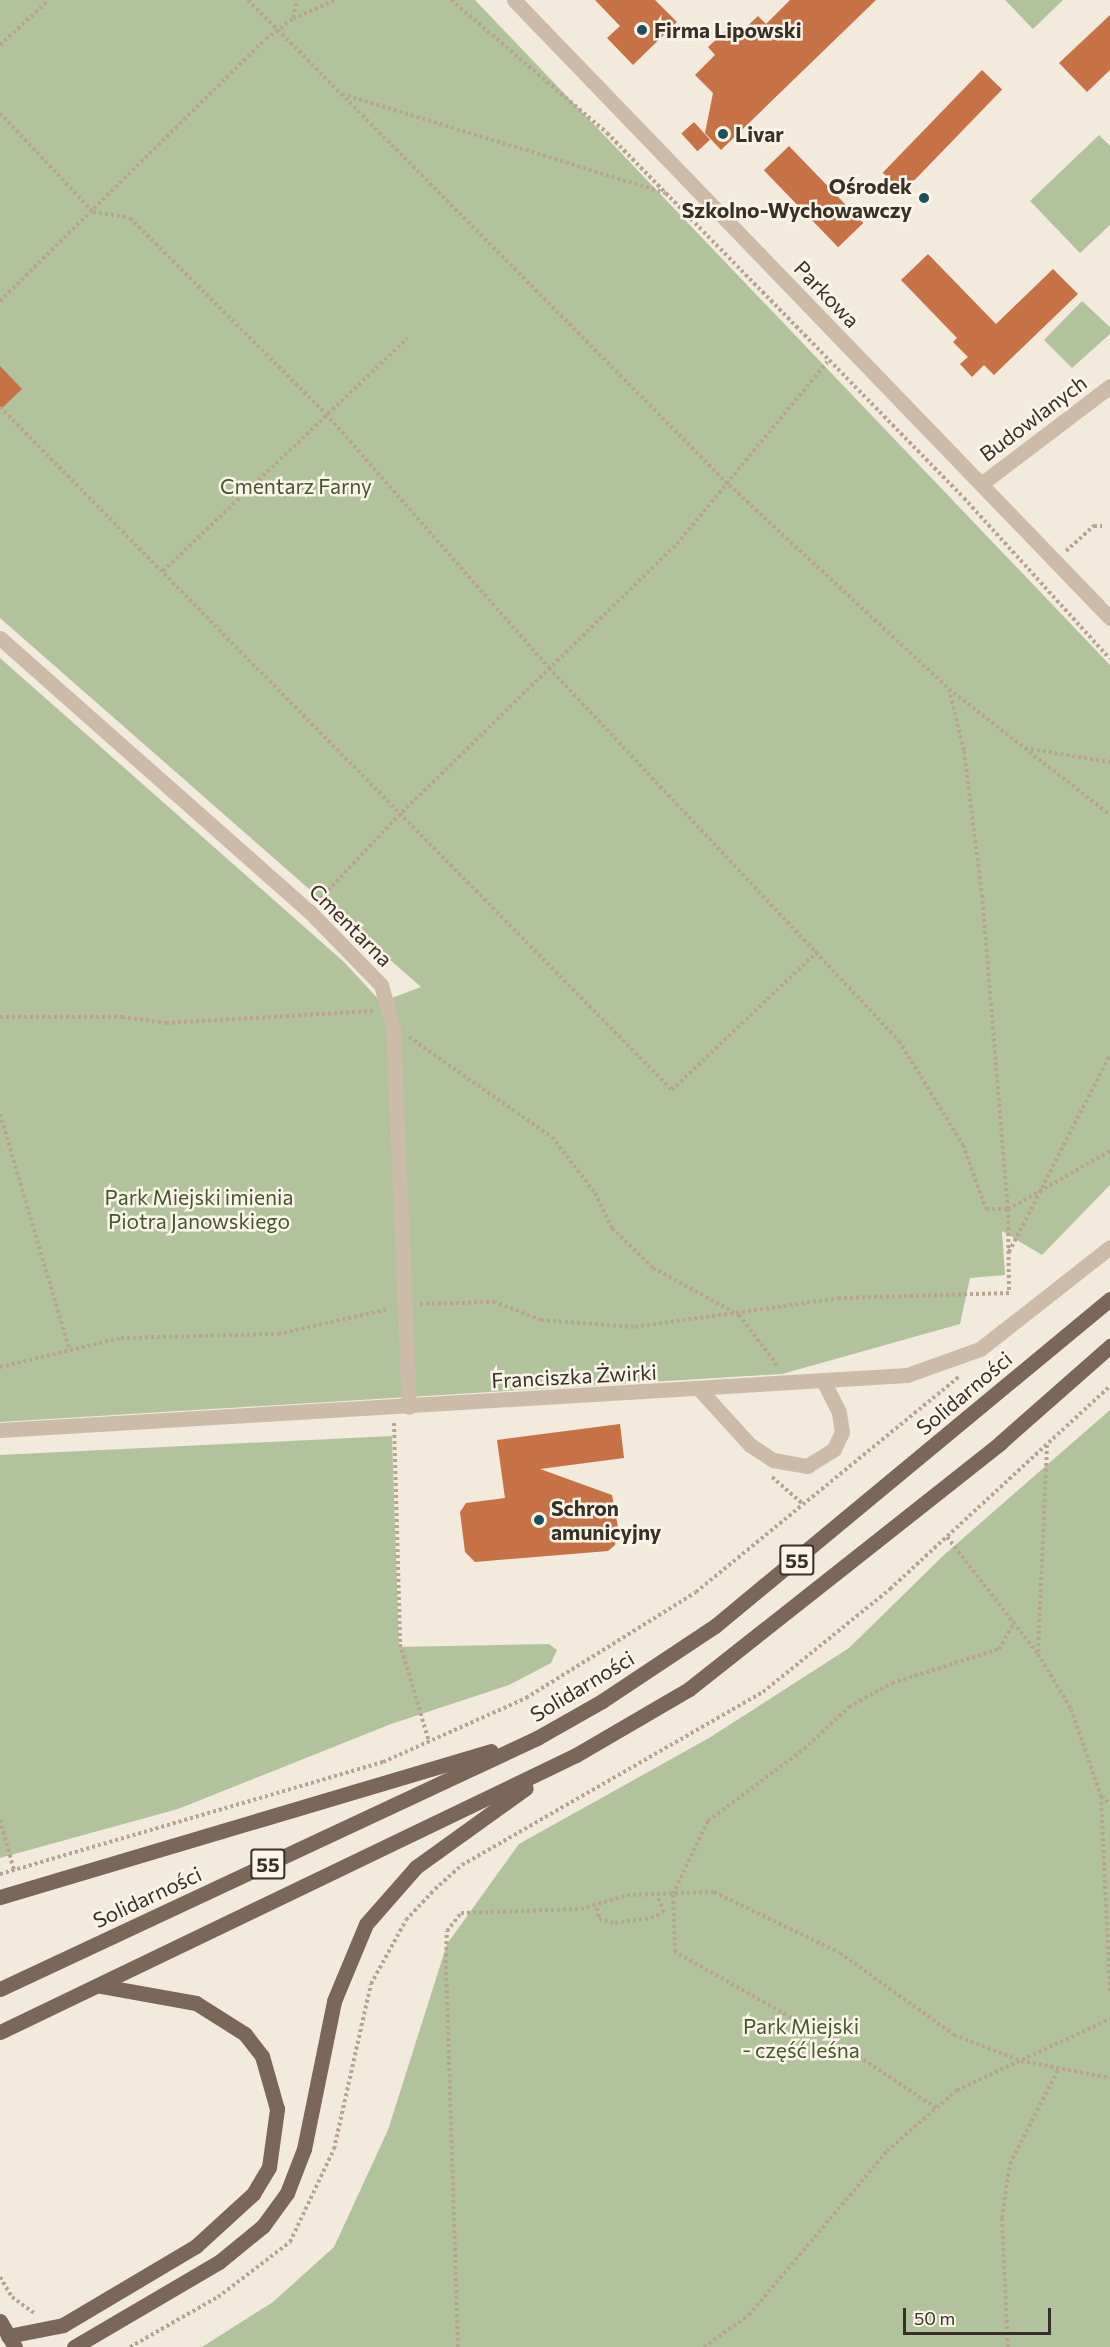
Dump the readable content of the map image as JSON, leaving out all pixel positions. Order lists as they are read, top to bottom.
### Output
{
  "streets": {
    "main road": ["Solidarności", "55"],
    "street": [
      "Parkowa",
      "Budowlanych",
      "Cmentarna",
      "Franciszka Żwirki"
    ]
  },
  "crossings": [
    ["Parkowa", "Budowlanych"],
    ["Cmentarna", "Franciszka Żwirki"]
  ],
  "parks": ["Cmentarz Farny", "Park Miejski imienia Piotra Janowskiego", "Park Miejski - część leśna"],
  "places": [
    "Firma Lipowski",
    "Livar",
    "Ośrodek Szkolno-Wychowawczy",
    "Schron amunicyjny"
  ],
  "scale_bar": "50 m"
}
